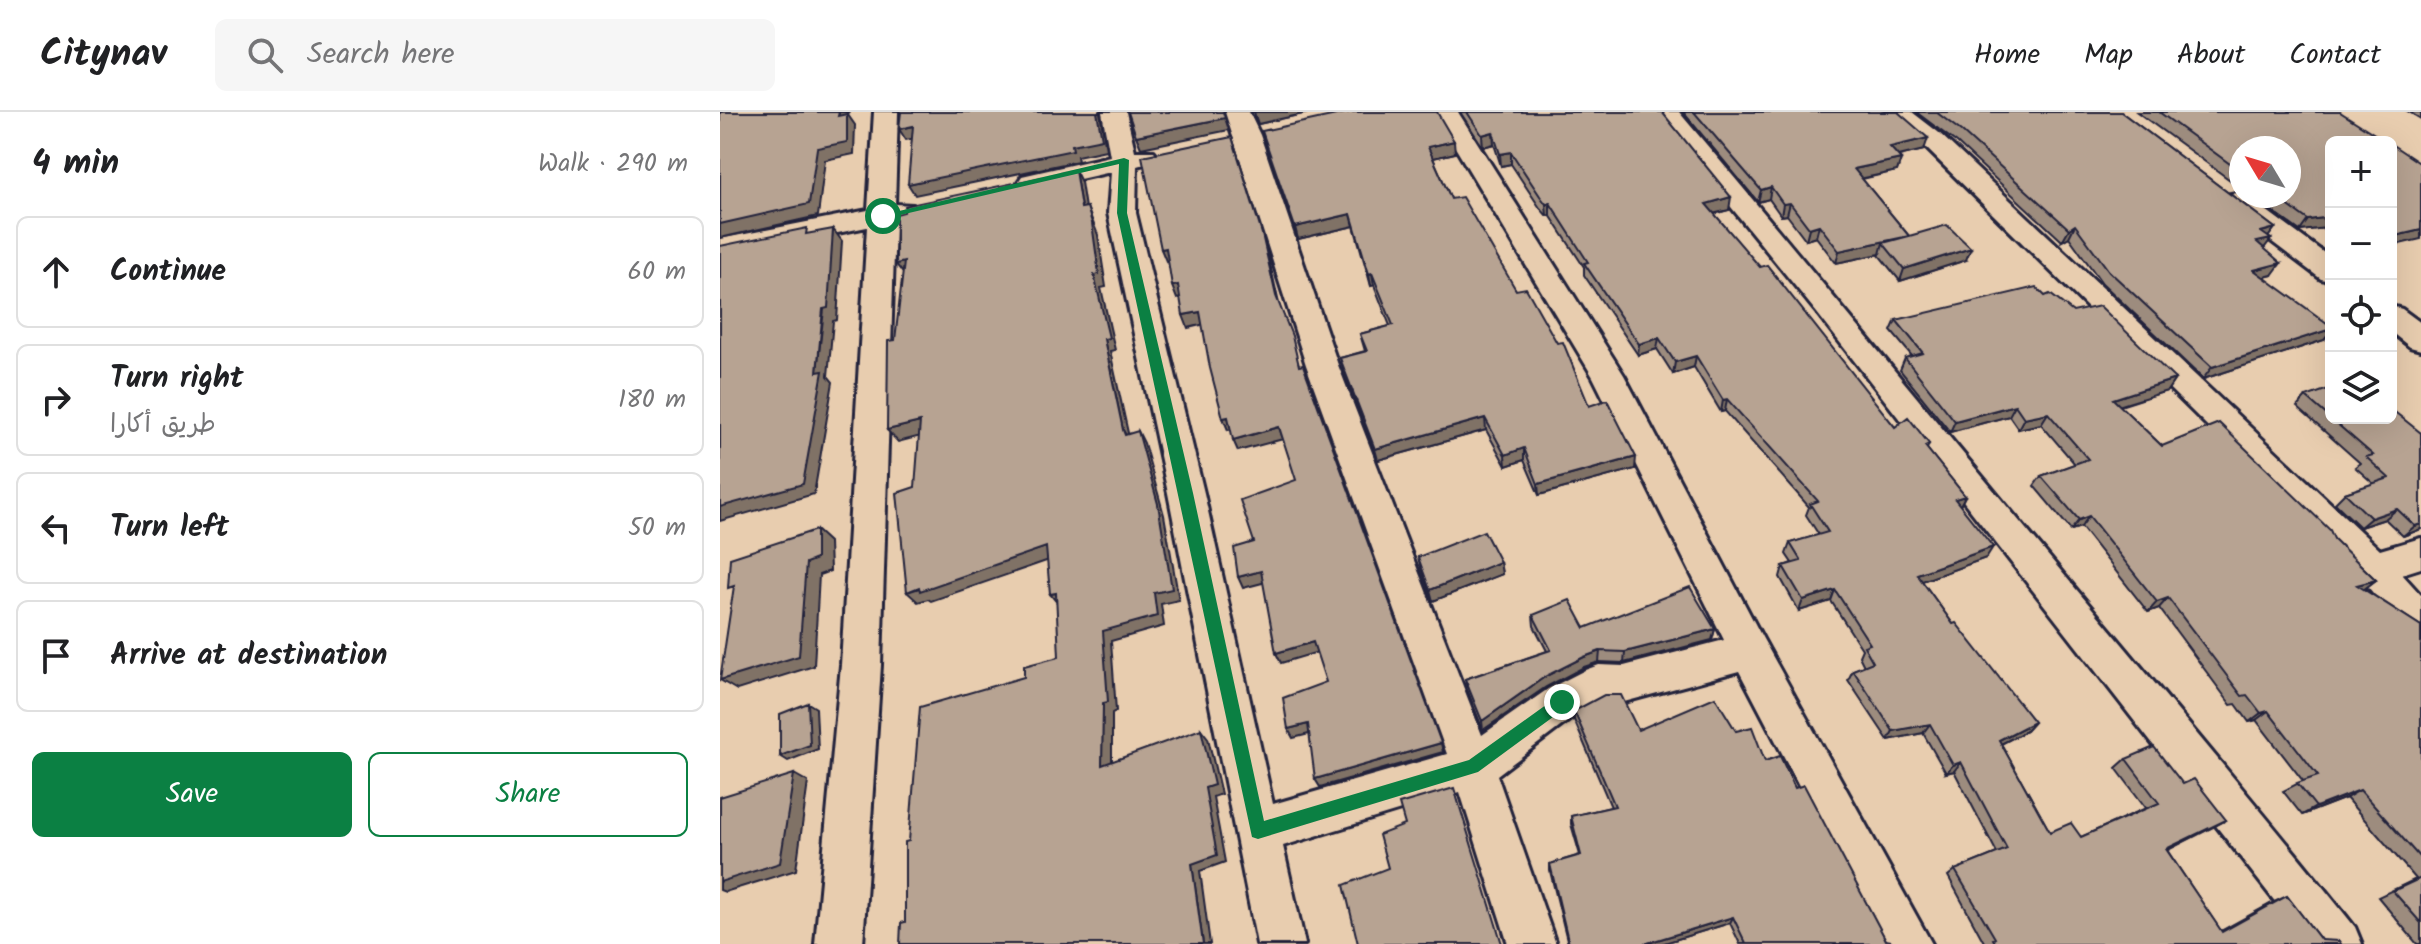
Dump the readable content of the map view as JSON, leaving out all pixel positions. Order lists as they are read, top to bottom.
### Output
{
  "north": "top left",
  "page": {
    "header": "Citynav",
    "search": "Search here",
    "nav": [
      "Home",
      "Map",
      "About",
      "Contact"
    ],
    "heading": ["4 min", "Walk · 290 m"],
    "map_buttons": ["+", "−"],
    "list": [
      ["Continue", "60 m"],
      ["Turn right", "طريق أكارا", "180 m"],
      ["Turn left", "50 m"],
      "Arrive at destination"
    ],
    "buttons": ["Save", "Share"]
  }
}
